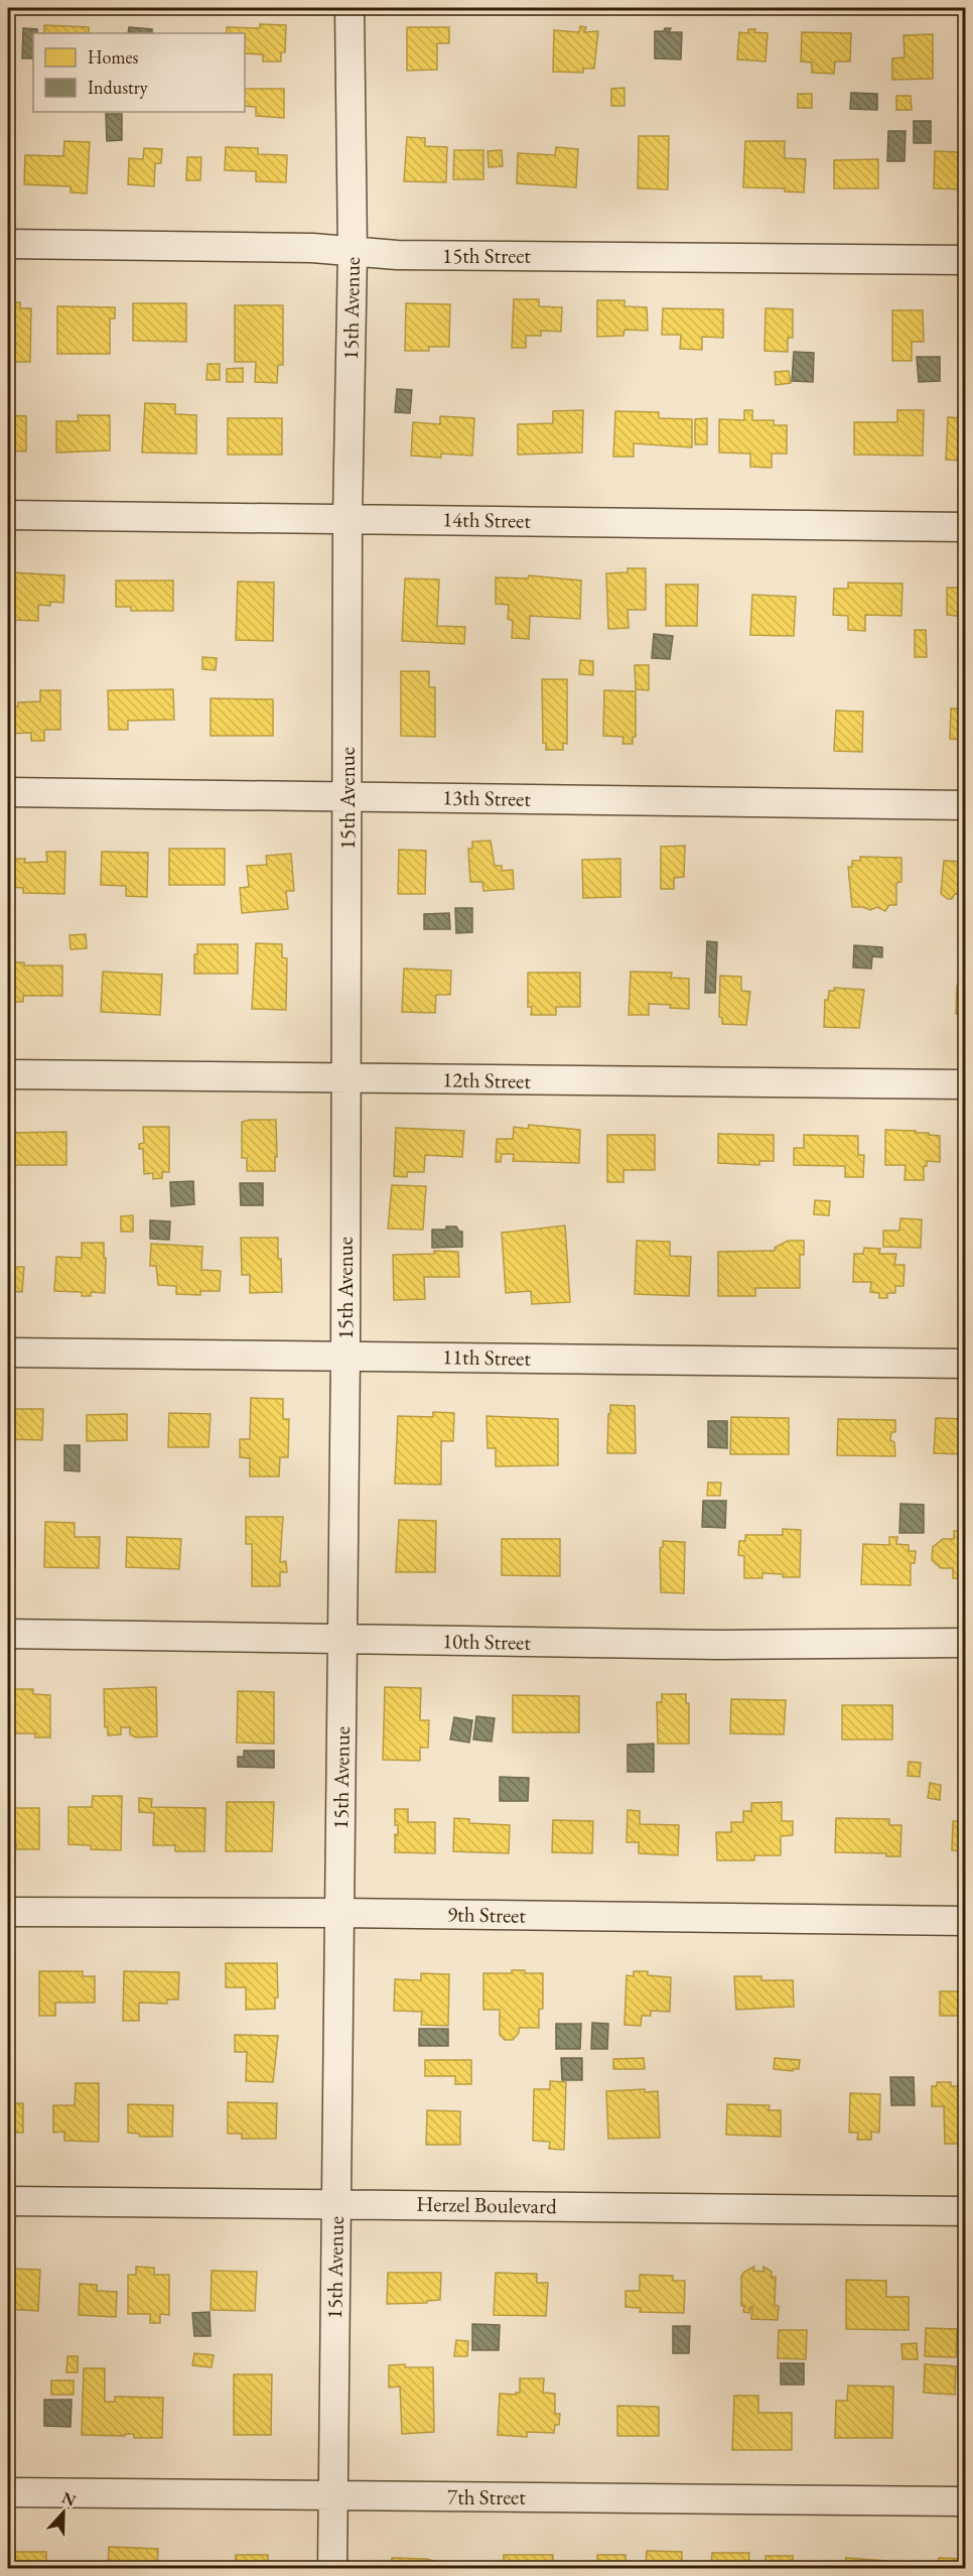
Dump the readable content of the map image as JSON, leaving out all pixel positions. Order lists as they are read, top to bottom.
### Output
{
  "streets": {
    "street": [
      "15th Street",
      "15th Avenue",
      "14th Street",
      "13th Street",
      "12th Street",
      "11th Street",
      "10th Street",
      "9th Street",
      "Herzel Boulevard",
      "7th Street"
    ]
  },
  "crossings": [
    ["15th Street", "15th Avenue"],
    ["15th Avenue", "14th Street"],
    ["15th Avenue", "13th Street"],
    ["15th Avenue", "12th Street"],
    ["15th Avenue", "11th Street"],
    ["15th Avenue", "10th Street"],
    ["15th Avenue", "9th Street"],
    ["15th Avenue", "Herzel Boulevard"],
    ["15th Avenue", "7th Street"]
  ],
  "legend": ["Homes", "Industry"],
  "north": "top"
}
